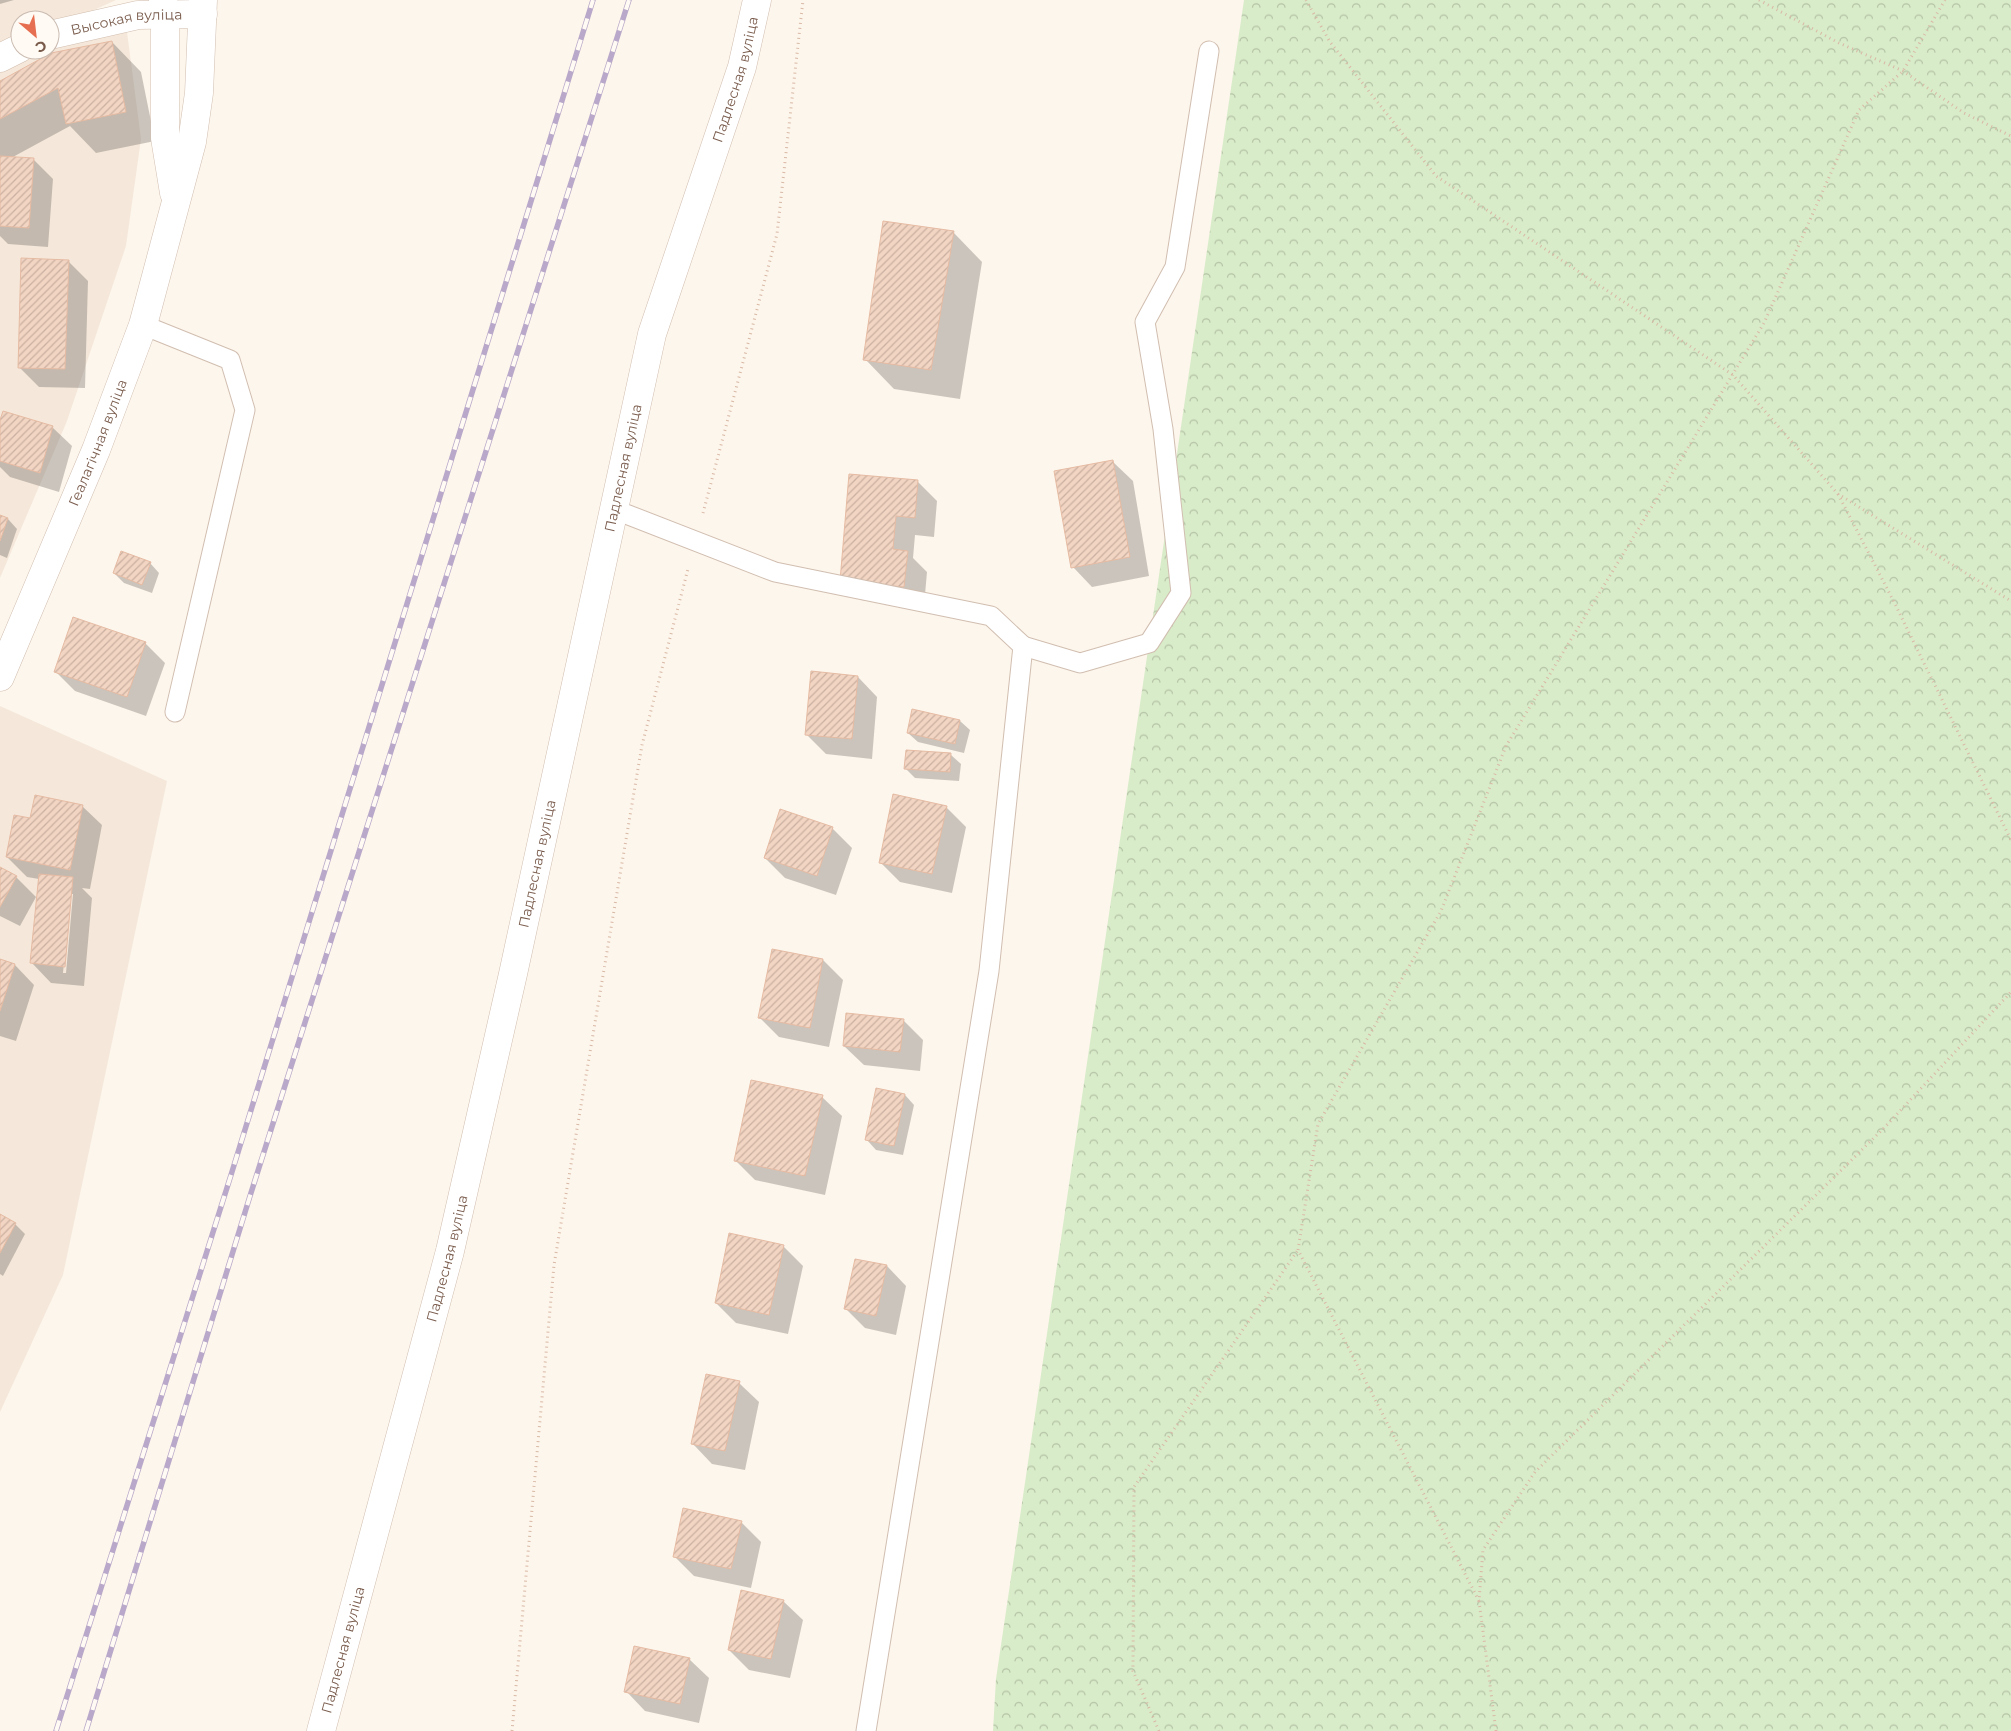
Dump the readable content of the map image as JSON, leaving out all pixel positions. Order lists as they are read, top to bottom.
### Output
{
  "streets": {
    "street": ["Высокая вуліца", "Падлесная вуліца", "Геалагічная вуліца"]
  },
  "crossings": [
    ["Высокая вуліца", "Геалагічная вуліца"]
  ],
  "north": "bottom right"
}
